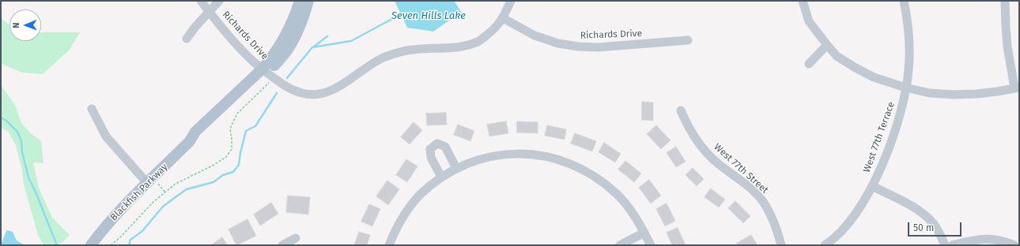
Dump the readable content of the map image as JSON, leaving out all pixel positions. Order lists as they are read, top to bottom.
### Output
{
  "streets": {
    "main road": ["Blackfish Parkway"],
    "street": ["Richards Drive", "West 77th Terrace", "West 77th Street"]
  },
  "crossings": [
    ["Richards Drive", "Blackfish Parkway"]
  ],
  "water": ["Seven Hills Lake"],
  "scale_bar": "50 m",
  "north": "left"
}
